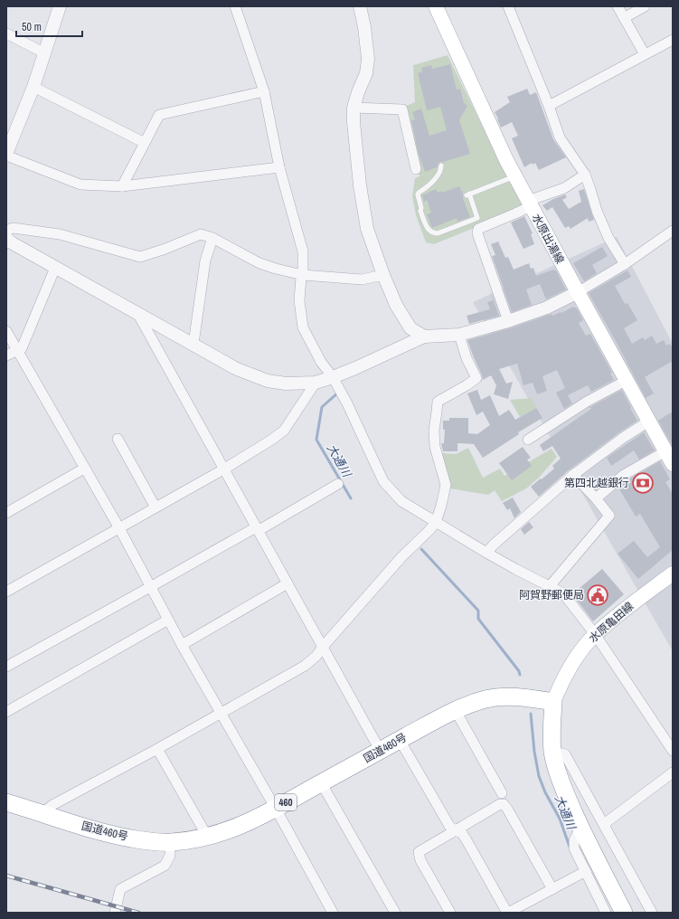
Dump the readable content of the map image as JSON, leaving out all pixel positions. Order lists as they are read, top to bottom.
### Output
{
  "streets": {
    "highway": ["国道460号", "460"],
    "main road": ["水原出湯線", "水原亀田線"]
  },
  "crossings": [
    ["水原亀田線", "国道460号"]
  ],
  "water": ["大通川"],
  "places": {
    "bank": ["第四北越銀行"],
    "public building": ["阿賀野郵便局"]
  },
  "scale_bar": "50 m"
}
